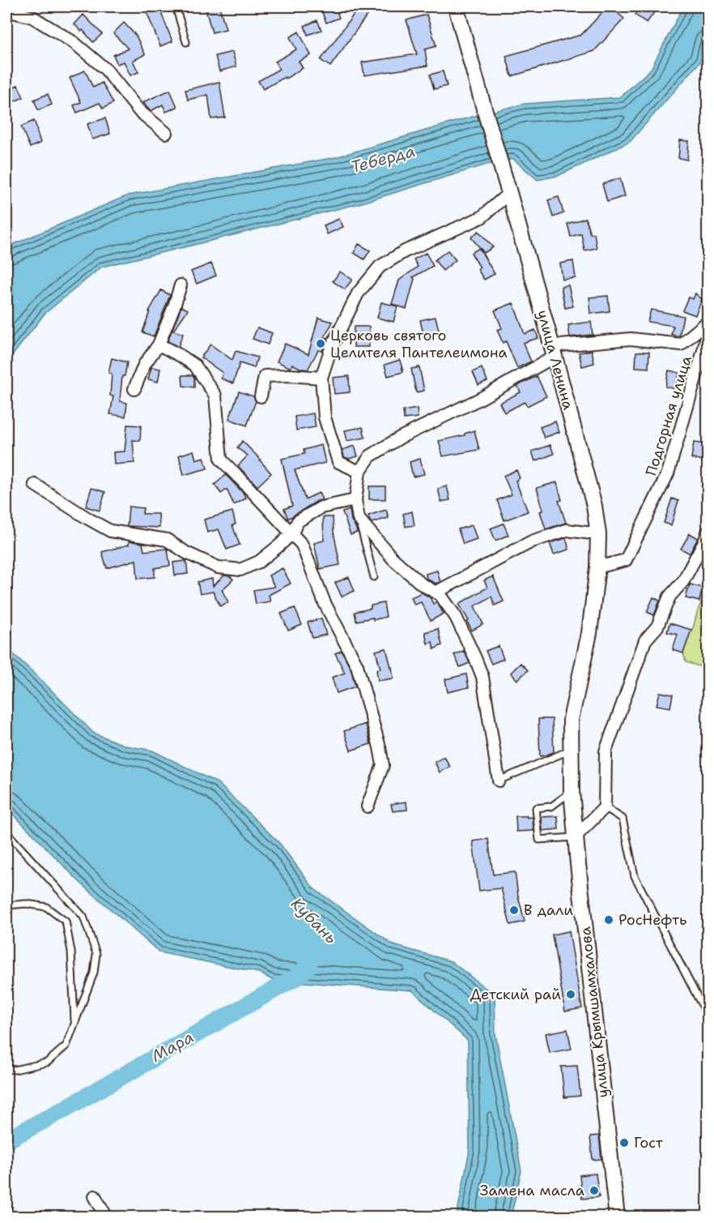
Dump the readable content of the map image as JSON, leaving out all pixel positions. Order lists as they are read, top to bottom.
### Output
{
  "streets": {
    "main road": ["улица Ленина", "улица Крымшамхалова"],
    "street": ["Подгорная улица"]
  },
  "crossings": [
    ["улица Ленина", "Подгорная улица"],
    ["улица Ленина", "улица Крымшамхалова"]
  ],
  "water": ["Теберда", "Кубань", "Мара"],
  "places": [
    "Церковь святого Целителя Пантелеимона",
    "В дали",
    "РосНефть",
    "Детский рай",
    "Гост",
    "Замена масла"
  ]
}
